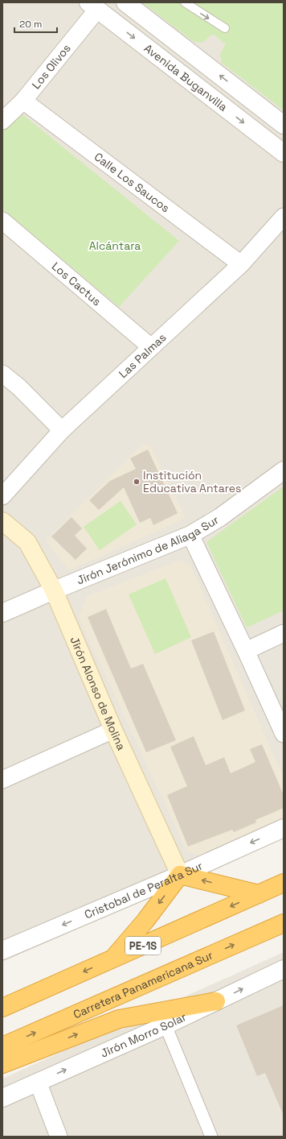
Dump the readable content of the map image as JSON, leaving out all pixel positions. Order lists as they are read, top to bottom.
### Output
{
  "streets": {
    "highway": ["PE-1S", "Carretera Panamericana Sur"],
    "main road": ["Jirón Alonso de Molina"],
    "street": [
      "Los Olivos",
      "Avenida Buganvilla",
      "Calle Los Saucos",
      "Los Cactus",
      "Las Palmas",
      "Jirón Jerónimo de Aliaga Sur",
      "Cristobal de Peralta Sur",
      "Jirón Morro Solar"
    ]
  },
  "crossings": [
    ["Los Olivos", "Avenida Buganvilla"],
    ["Los Olivos", "Calle Los Saucos"],
    ["Calle Los Saucos", "Las Palmas"],
    ["Los Cactus", "Las Palmas"],
    ["Jirón Jerónimo de Aliaga Sur", "Jirón Alonso de Molina"],
    ["Jirón Alonso de Molina", "Cristobal de Peralta Sur"]
  ],
  "one_way": ["Jirón Morro Solar"],
  "parks": ["Alcántara"],
  "places": ["Institución Educativa Antares"],
  "scale_bar": "20 m"
}
